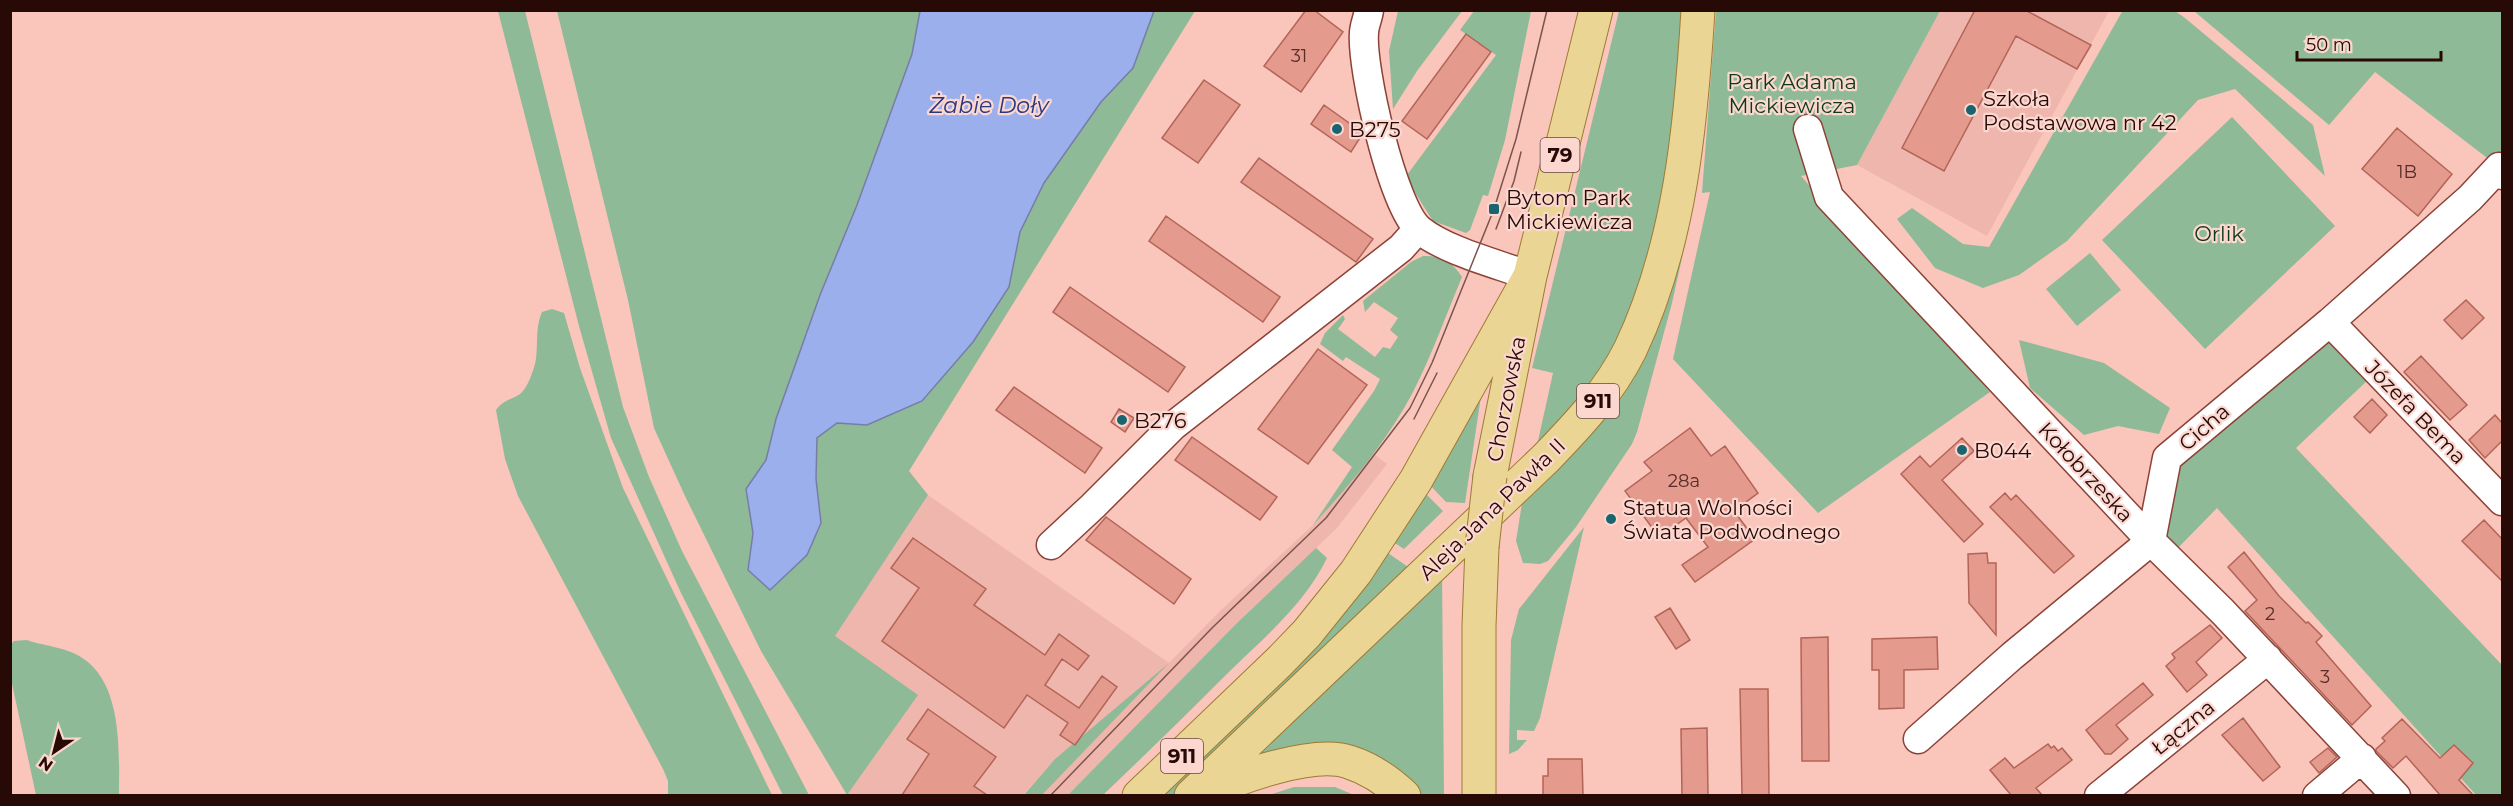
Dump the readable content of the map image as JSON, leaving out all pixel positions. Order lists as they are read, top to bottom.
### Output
{
  "streets": {
    "main road": [
      "79",
      "Chorzowska",
      "911",
      "Aleja Jana Pawła II"
    ],
    "street": [
      "Józefa Bema",
      "Cicha",
      "Kołobrzeska",
      "Łączna"
    ]
  },
  "crossings": [
    ["Chorzowska", "911"],
    ["Józefa Bema", "Cicha"],
    ["Cicha", "Kołobrzeska"],
    ["Kołobrzeska", "Łączna"]
  ],
  "water": ["Żabie Doły"],
  "parks": ["Park Adama Mickiewicza", "Orlik"],
  "places": {
    "other": [
      "Szkoła Podstawowa nr 42",
      "B275",
      "B276",
      "B044",
      "Statua Wolności Świata Podwodnego"
    ],
    "transit": ["Bytom Park Mickiewicza"]
  },
  "house_numbers": [
    "31",
    "1B",
    "28a",
    "2",
    "3"
  ],
  "scale_bar": "50 m",
  "north": "bottom left"
}
